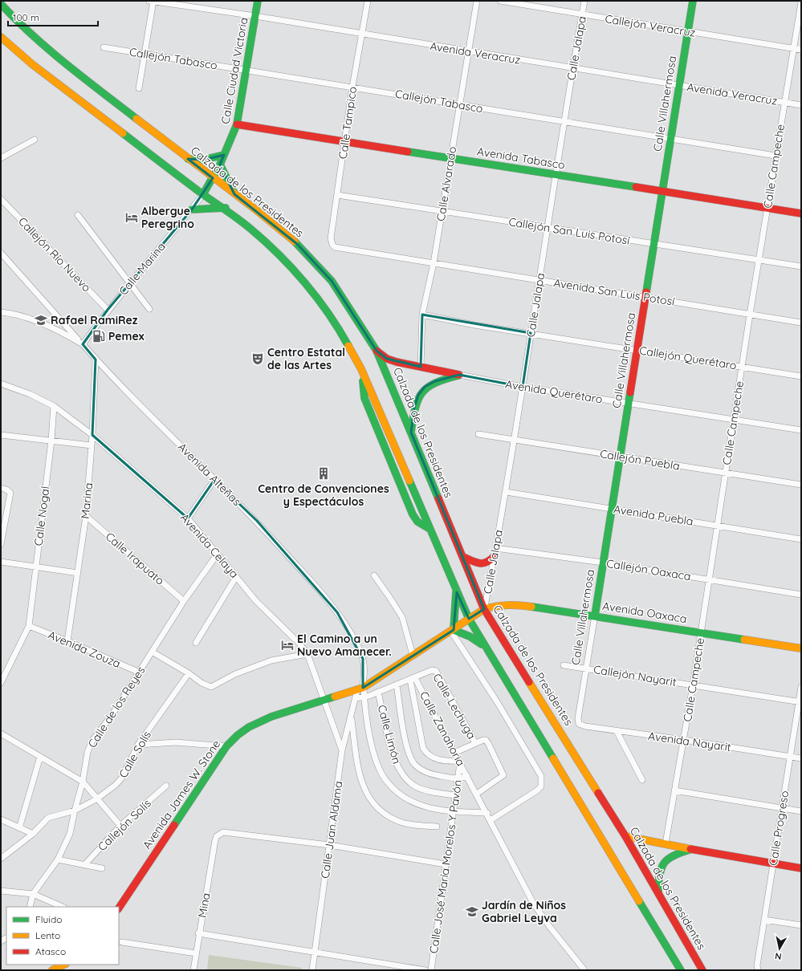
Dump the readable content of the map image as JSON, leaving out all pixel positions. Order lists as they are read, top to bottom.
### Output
{
  "streets": {
    "main road": [
      "Calle Ciudad Victoria",
      "Calle Villahermosa",
      "Avenida Tabasco",
      "Calzada de los Presidentes",
      "Avenida Oaxaca",
      "Avenida James W. Stone"
    ],
    "street": [
      "Callejón Veracruz",
      "Calle Jalapa",
      "Avenida Veracruz",
      "Callejón Tabasco",
      "Calle Tampico",
      "Calle Campeche",
      "Calle Alvarado",
      "Callejón San Luis Potosí",
      "Callejón Río Nuevo",
      "Calle Marina",
      "Avenida San Luis Potosí",
      "Callejón Querétaro",
      "Avenida Querétaro",
      "Callejón Puebla",
      "Avenida Alteñas",
      "Marina",
      "Avenida Puebla",
      "Calle Nogal",
      "Avenida Celaya",
      "Calle Irapuato",
      "Callejón Oaxaca",
      "Avenida Zouza",
      "Callejón Nayarit",
      "Calle Lechuga",
      "Calle de los Reyes",
      "Calle Zanahoria",
      "Calle Limón",
      "Avenida Nayarit",
      "Calle Solís",
      "Callejón Solís",
      "Calle Progreso",
      "Calle Juan Aldama",
      "Calle José María Morelos Y Pavón",
      "Mina"
    ]
  },
  "crossings": [
    ["Callejón Veracruz", "Calle Jalapa"],
    ["Callejón Veracruz", "Calle Villahermosa"],
    ["Callejón Veracruz", "Calle Campeche"],
    ["Calle Jalapa", "Avenida Veracruz"],
    ["Calle Jalapa", "Callejón Tabasco"],
    ["Calle Jalapa", "Avenida Tabasco"],
    ["Calle Jalapa", "Calzada de los Presidentes"],
    ["Calle Jalapa", "Callejón San Luis Potosí"],
    ["Calle Jalapa", "Avenida San Luis Potosí"],
    ["Calle Jalapa", "Callejón Querétaro"],
    ["Calle Jalapa", "Avenida Querétaro"],
    ["Calle Jalapa", "Callejón Puebla"],
    ["Calle Jalapa", "Avenida Puebla"],
    ["Calle Jalapa", "Callejón Oaxaca"],
    ["Calle Jalapa", "Avenida Oaxaca"],
    ["Calle Jalapa", "Avenida James W. Stone"],
    ["Avenida Veracruz", "Calle Ciudad Victoria"],
    ["Avenida Veracruz", "Calle Villahermosa"],
    ["Avenida Veracruz", "Calle Tampico"],
    ["Avenida Veracruz", "Calle Campeche"],
    ["Avenida Veracruz", "Calle Alvarado"],
    ["Callejón Tabasco", "Calle Ciudad Victoria"],
    ["Callejón Tabasco", "Calle Villahermosa"],
    ["Callejón Tabasco", "Calle Tampico"],
    ["Callejón Tabasco", "Calle Campeche"],
    ["Callejón Tabasco", "Calle Alvarado"],
    ["Calle Ciudad Victoria", "Avenida Tabasco"],
    ["Calle Ciudad Victoria", "Calzada de los Presidentes"],
    ["Calle Ciudad Victoria", "Calle Marina"],
    ["Calle Villahermosa", "Avenida Tabasco"],
    ["Calle Villahermosa", "Callejón San Luis Potosí"],
    ["Calle Villahermosa", "Avenida San Luis Potosí"],
    ["Calle Villahermosa", "Callejón Querétaro"],
    ["Calle Villahermosa", "Avenida Querétaro"],
    ["Calle Villahermosa", "Callejón Puebla"],
    ["Calle Villahermosa", "Avenida Puebla"],
    ["Calle Villahermosa", "Callejón Oaxaca"],
    ["Calle Villahermosa", "Avenida Oaxaca"],
    ["Calle Villahermosa", "Callejón Nayarit"],
    ["Calle Villahermosa", "Avenida Nayarit"],
    ["Calle Tampico", "Avenida Tabasco"],
    ["Calle Tampico", "Callejón San Luis Potosí"],
    ["Calle Tampico", "Avenida San Luis Potosí"],
    ["Avenida Tabasco", "Calle Campeche"],
    ["Avenida Tabasco", "Calle Alvarado"],
    ["Calle Campeche", "Callejón San Luis Potosí"],
    ["Calle Campeche", "Avenida San Luis Potosí"],
    ["Calle Campeche", "Callejón Querétaro"],
    ["Calle Campeche", "Avenida Querétaro"],
    ["Calle Campeche", "Callejón Puebla"],
    ["Calle Campeche", "Avenida Puebla"],
    ["Calle Campeche", "Callejón Oaxaca"],
    ["Calle Campeche", "Avenida Oaxaca"],
    ["Calle Campeche", "Callejón Nayarit"],
    ["Calle Campeche", "Avenida Nayarit"],
    ["Calle Alvarado", "Callejón San Luis Potosí"],
    ["Calle Alvarado", "Avenida San Luis Potosí"],
    ["Calle Alvarado", "Callejón Querétaro"],
    ["Calzada de los Presidentes", "Avenida Oaxaca"],
    ["Calzada de los Presidentes", "Avenida James W. Stone"],
    ["Callejón Río Nuevo", "Calle Marina"],
    ["Calle Marina", "Avenida Alteñas"],
    ["Avenida Alteñas", "Marina"],
    ["Avenida Alteñas", "Avenida James W. Stone"],
    ["Avenida Alteñas", "Calle Juan Aldama"],
    ["Marina", "Avenida Celaya"],
    ["Marina", "Calle Irapuato"],
    ["Marina", "Avenida Zouza"],
    ["Calle Nogal", "Avenida Celaya"],
    ["Calle Nogal", "Avenida Zouza"],
    ["Avenida Celaya", "Calle de los Reyes"],
    ["Avenida Celaya", "Avenida James W. Stone"],
    ["Avenida Celaya", "Calle Juan Aldama"],
    ["Calle Irapuato", "Calle de los Reyes"],
    ["Avenida Oaxaca", "Avenida James W. Stone"],
    ["Avenida Zouza", "Calle de los Reyes"],
    ["Callejón Nayarit", "Calle Progreso"],
    ["Calle Lechuga", "Calle Zanahoria"],
    ["Calle de los Reyes", "Calle Solís"],
    ["Calle de los Reyes", "Callejón Solís"],
    ["Calle Zanahoria", "Calle José María Morelos Y Pavón"],
    ["Calle Limón", "Calle José María Morelos Y Pavón"],
    ["Avenida Nayarit", "Calle Progreso"],
    ["Avenida James W. Stone", "Calle Juan Aldama"],
    ["Calle Juan Aldama", "Mina"]
  ],
  "places": {
    "hotel": ["Albergue Peregrino", "El Camino a un Nuevo Amanecer."],
    "school or university": ["Rafael RamiRez", "Jardín de Niños Gabriel Leyva"],
    "fuel station": ["Pemex"],
    "theatre": ["Centro Estatal de las Artes"],
    "building": ["Centro de Convenciones y Espectáculos"]
  },
  "legend": ["Fluido", "Lento", "Atasco"],
  "scale_bar": "100 m",
  "north": "bottom"
}
